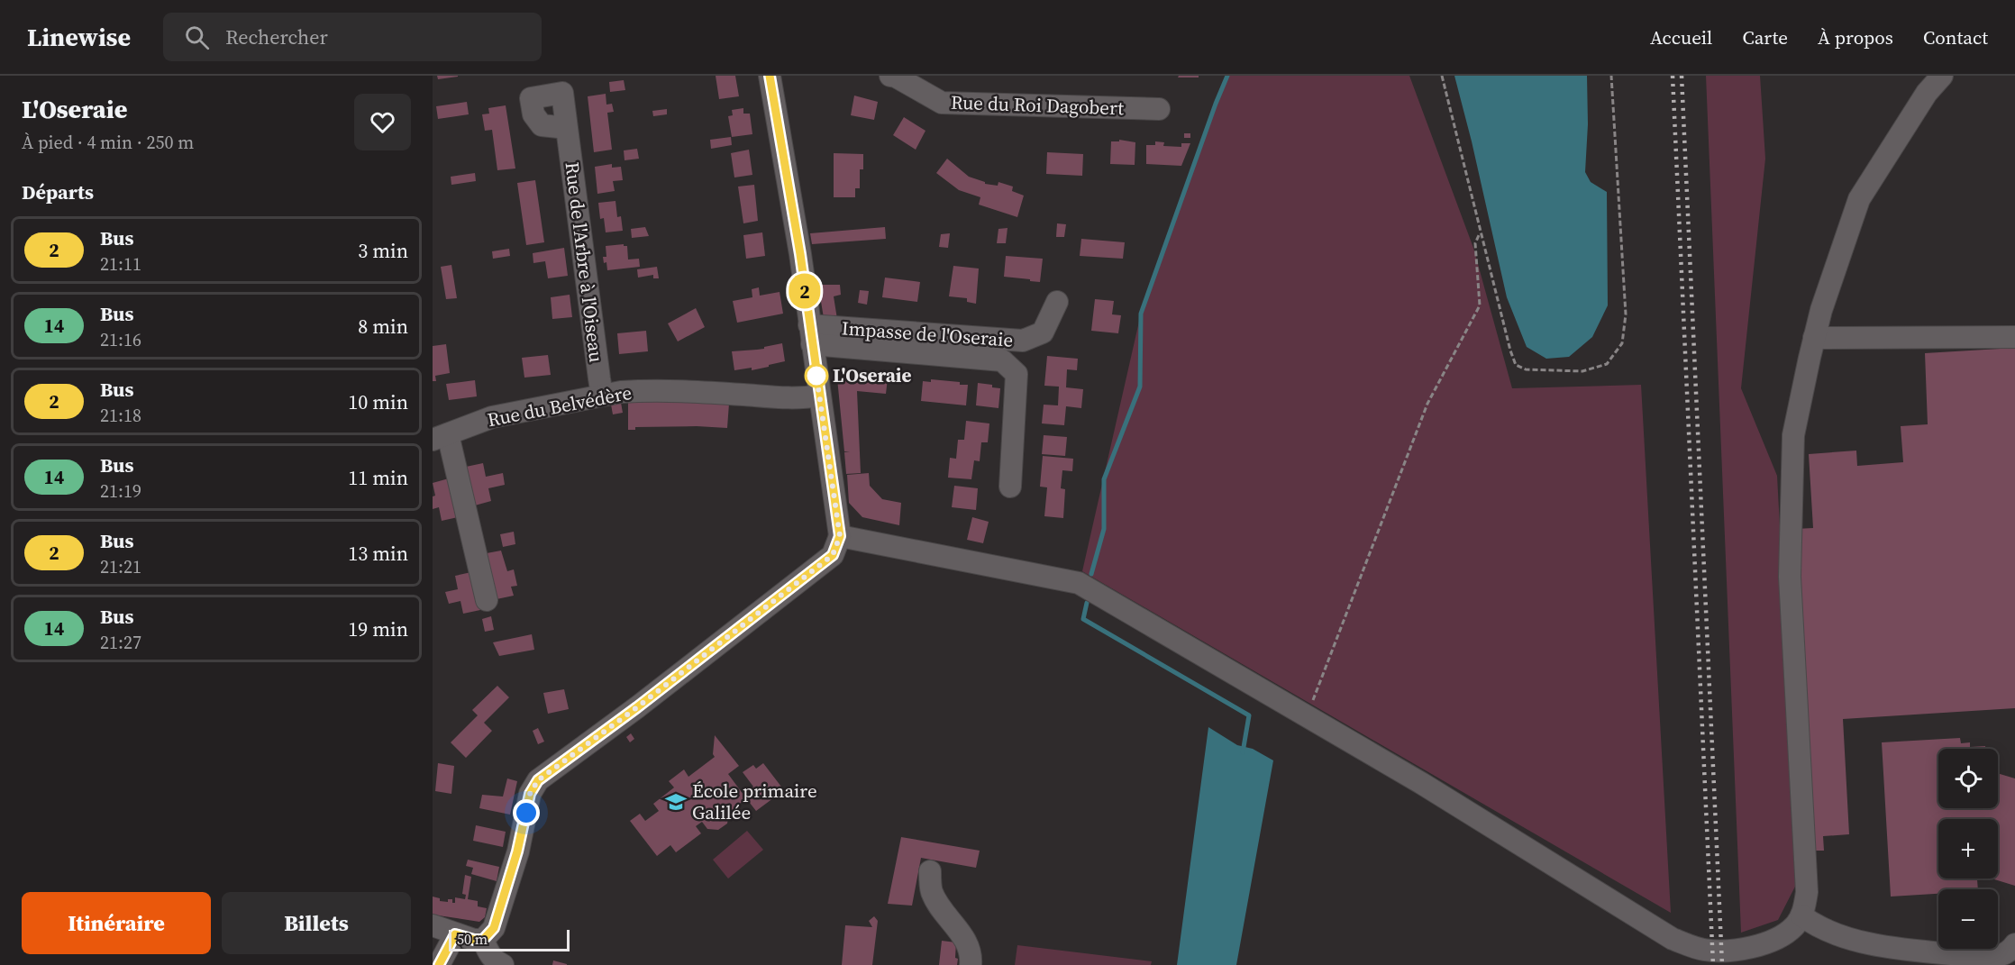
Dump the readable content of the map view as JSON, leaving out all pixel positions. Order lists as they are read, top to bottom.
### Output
{
  "streets": {
    "street": [
      "Rue du Roi Dagobert",
      "Rue de l'Arbre à l'Oiseau",
      "Impasse de l'Oseraie",
      "Rue du Belvédère"
    ]
  },
  "crossings": [
    ["Rue de l'Arbre à l'Oiseau", "Rue du Belvédère"]
  ],
  "places": {
    "other": ["L'Oseraie"],
    "school or university": ["École primaire Galilée"]
  },
  "lines": ["bus line 2"],
  "scale_bar": "50 m",
  "page": {
    "header": "Linewise",
    "search": "Rechercher",
    "nav": [
      "Accueil",
      "Carte",
      "À propos",
      "Contact"
    ],
    "heading": [
      ["L'Oseraie", "À pied · 4 min · 250 m"],
      "Départs"
    ],
    "on_map": "2",
    "list": [
      {
        "mark": "2",
        "name": "Bus",
        "note": "21:11",
        "value": "3 min"
      },
      {
        "mark": "14",
        "name": "Bus",
        "note": "21:16",
        "value": "8 min"
      },
      {
        "mark": "2",
        "name": "Bus",
        "note": "21:18",
        "value": "10 min"
      },
      {
        "mark": "14",
        "name": "Bus",
        "note": "21:19",
        "value": "11 min"
      },
      {
        "mark": "2",
        "name": "Bus",
        "note": "21:21",
        "value": "13 min"
      },
      {
        "mark": "14",
        "name": "Bus",
        "note": "21:27",
        "value": "19 min"
      }
    ],
    "map_buttons": ["+", "−"],
    "buttons": ["Itinéraire", "Billets"],
    "scale": "50 m"
  }
}
